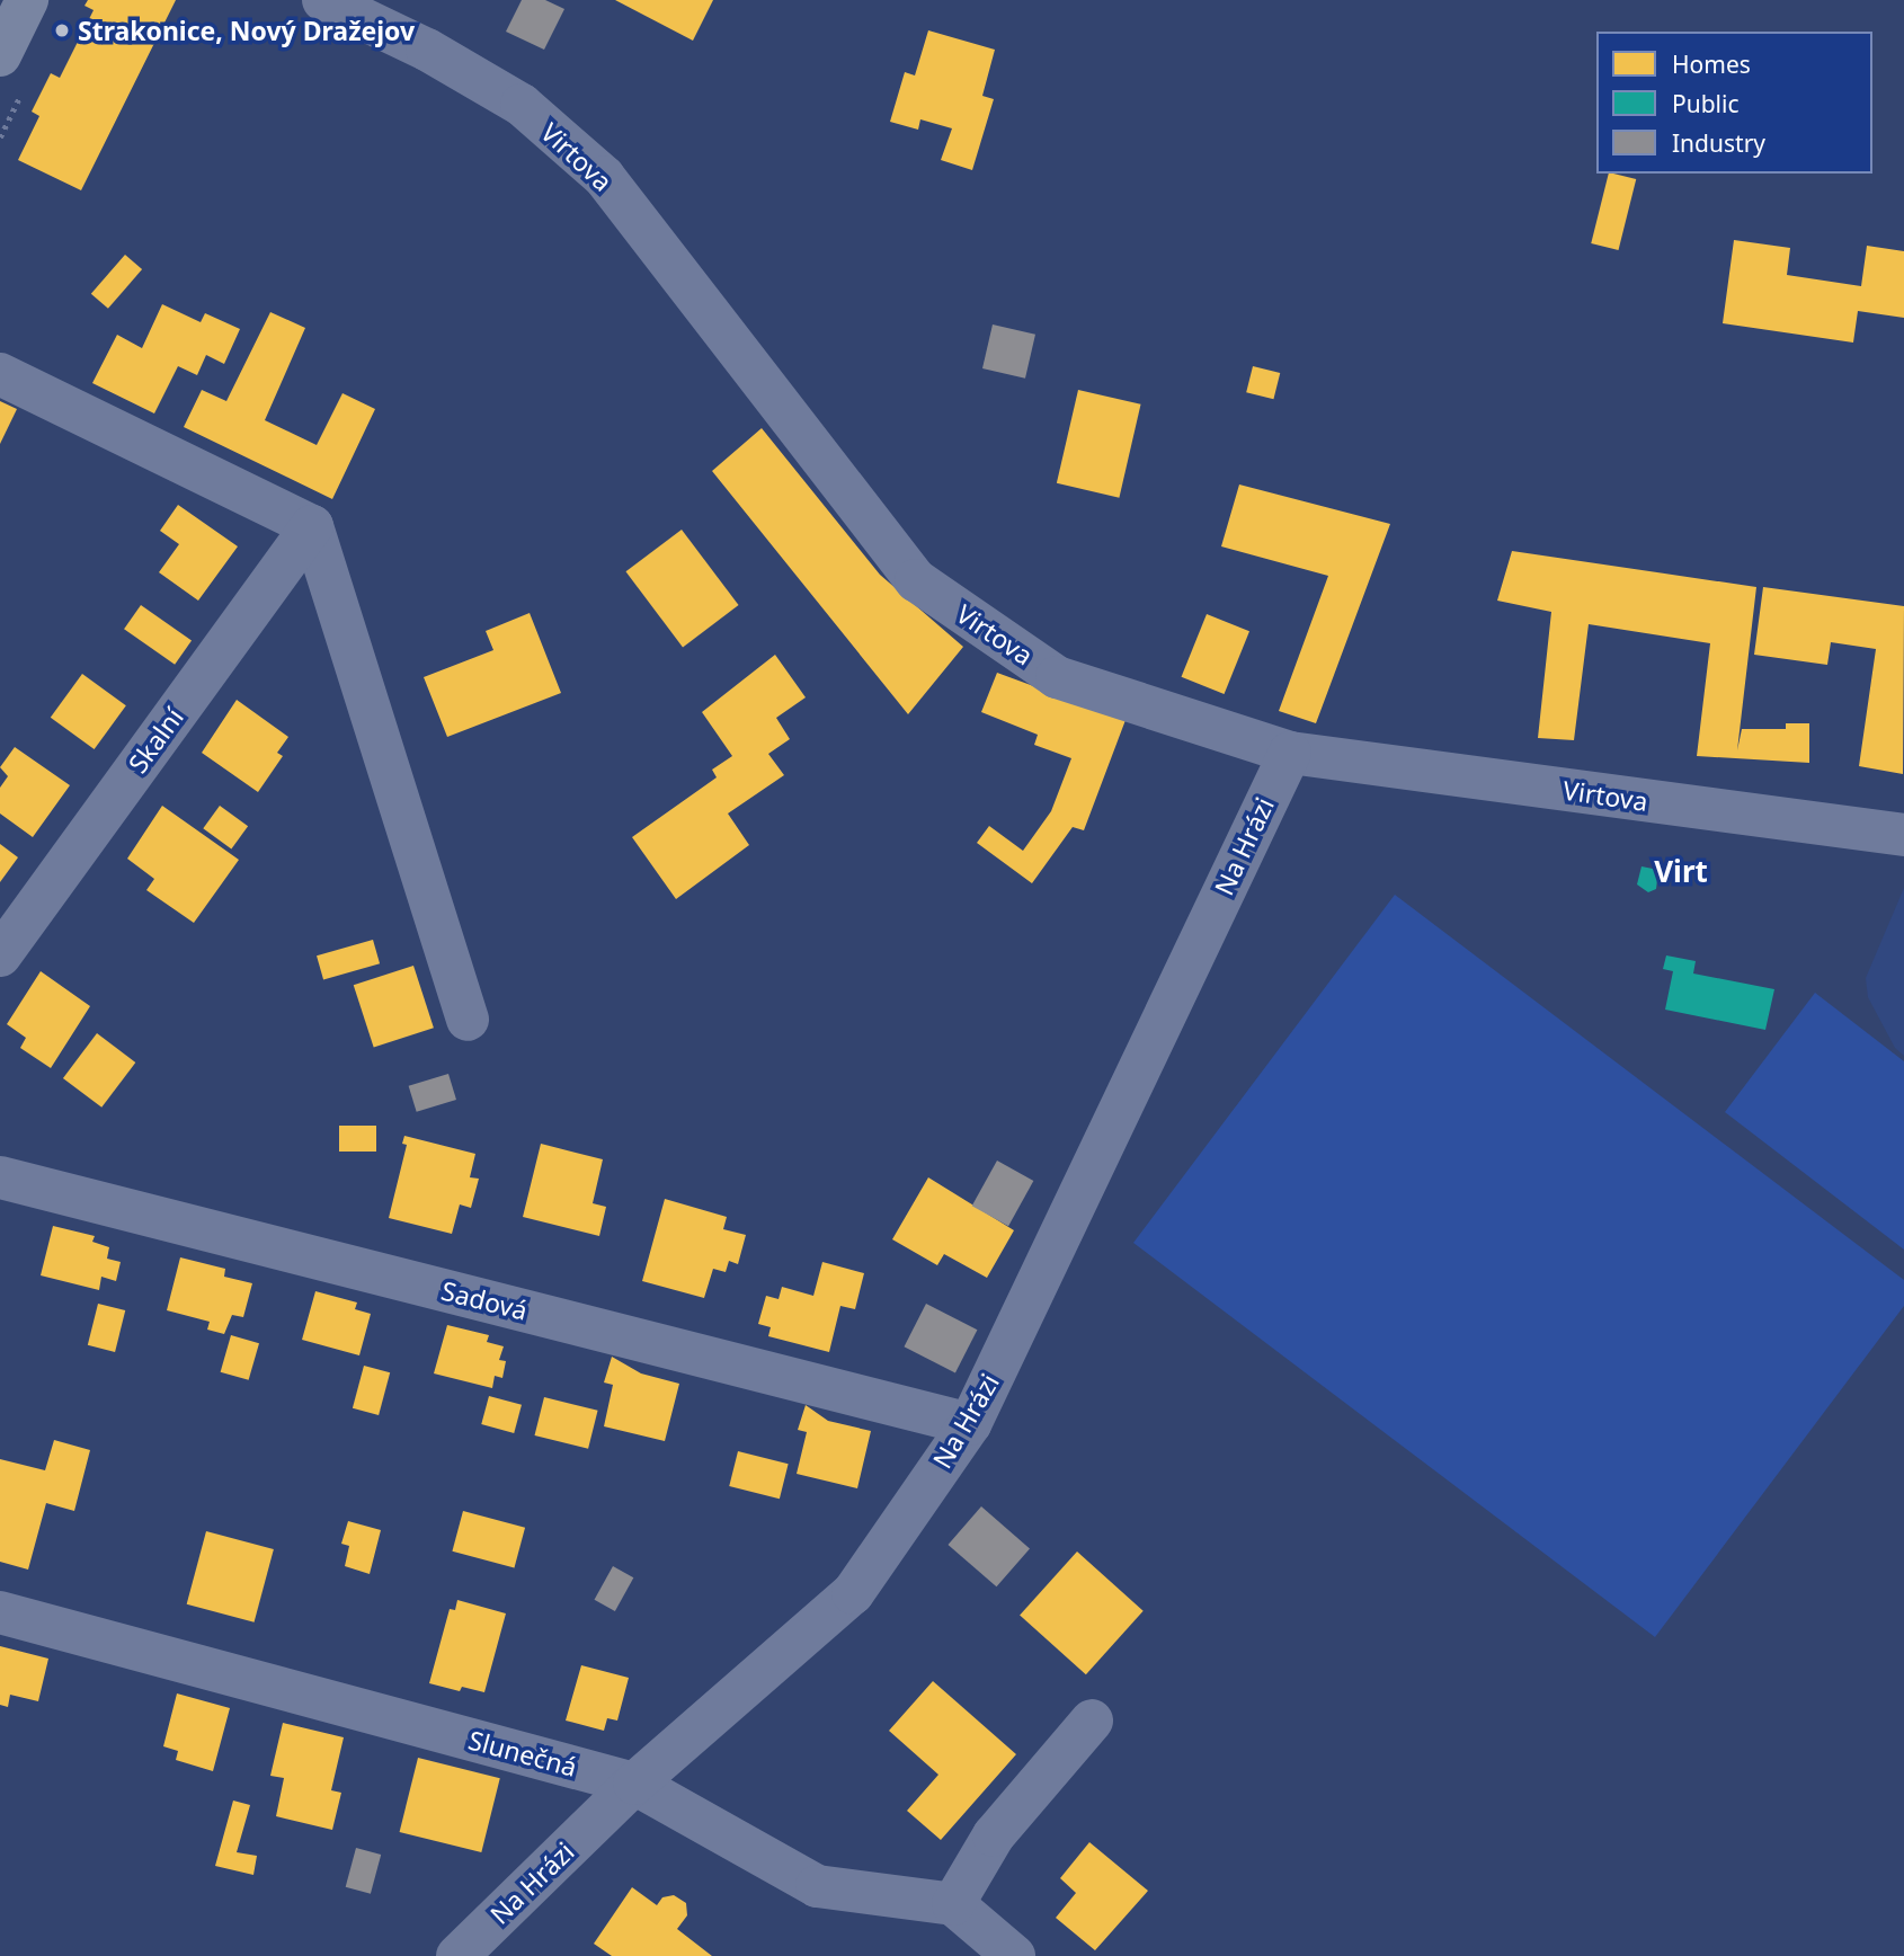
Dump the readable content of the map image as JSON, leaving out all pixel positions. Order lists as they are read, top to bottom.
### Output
{
  "streets": {
    "street": [
      "Virtova",
      "Skalní",
      "Na Hrázi",
      "Sadová",
      "Slunečná"
    ]
  },
  "crossings": [
    ["Virtova", "Na Hrázi"],
    ["Na Hrázi", "Sadová"],
    ["Na Hrázi", "Slunečná"]
  ],
  "districts": ["Virt"],
  "places": ["Strakonice, Nový Dražejov"],
  "legend": ["Homes", "Public", "Industry"]
}
